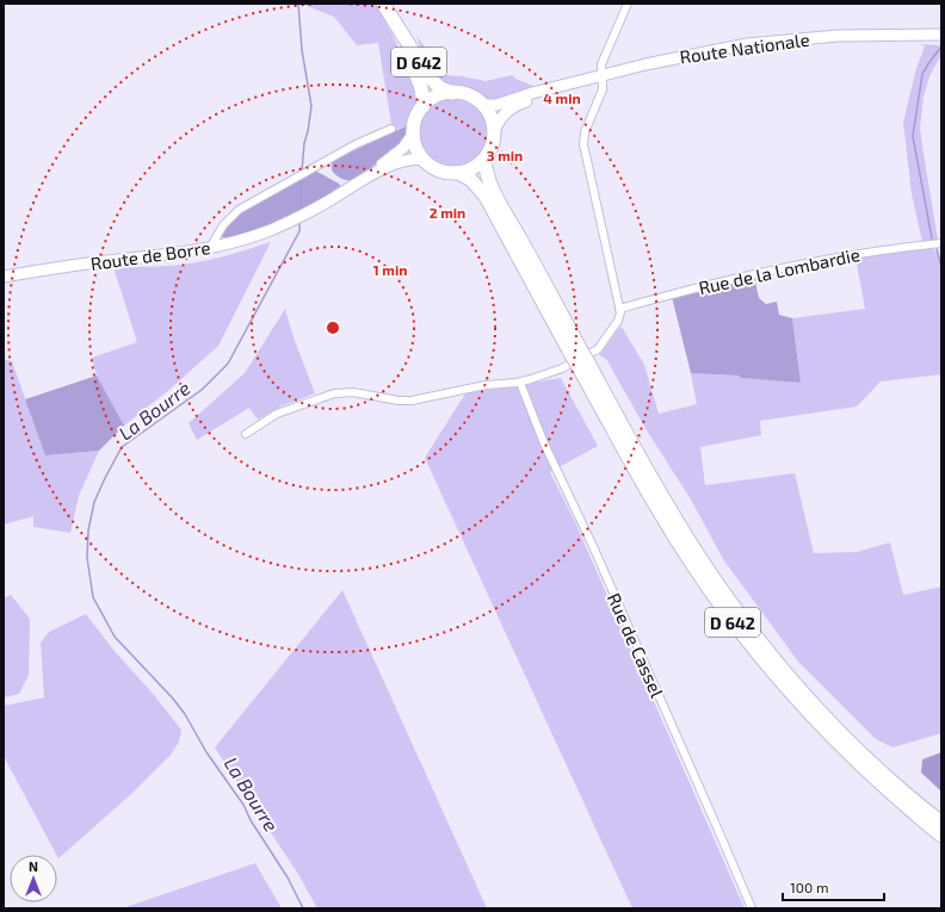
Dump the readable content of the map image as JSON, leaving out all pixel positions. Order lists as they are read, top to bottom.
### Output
{
  "streets": {
    "highway": ["D 642"],
    "street": [
      "Route Nationale",
      "Route de Borre",
      "Rue de la Lombardie",
      "Rue de Cassel"
    ]
  },
  "crossings": [
    ["Route Nationale", "D 642"]
  ],
  "water": ["La Bourre"],
  "scale_bar": "100 m",
  "north": "top",
  "rings": [
    "4 min",
    "3 min",
    "2 min",
    "1 min"
  ]
}
